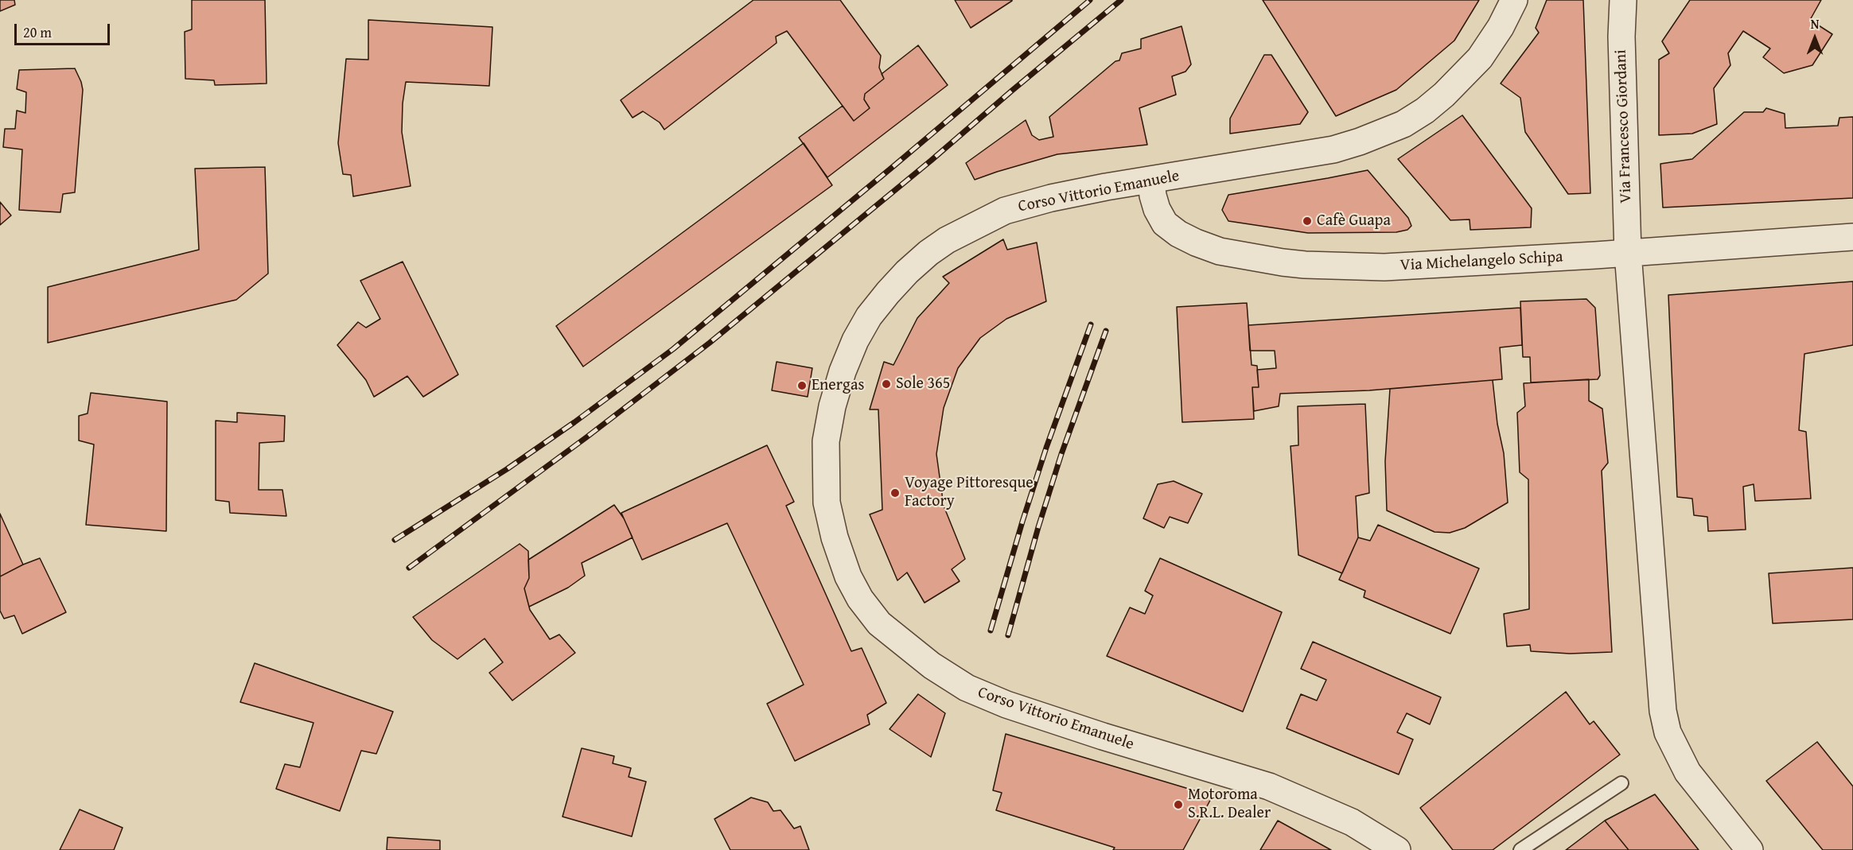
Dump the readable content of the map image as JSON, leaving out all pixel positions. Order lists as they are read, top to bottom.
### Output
{
  "streets": {
    "street": ["Via Francesco Giordani", "Corso Vittorio Emanuele", "Via Michelangelo Schipa"]
  },
  "crossings": [
    ["Via Francesco Giordani", "Via Michelangelo Schipa"],
    ["Corso Vittorio Emanuele", "Via Michelangelo Schipa"]
  ],
  "places": [
    "Cafè Guapa",
    "Sole 365",
    "Energas",
    "Voyage Pittoresque Factory",
    "Motoroma S.R.L. Dealer"
  ],
  "scale_bar": "20 m",
  "north": "top"
}
